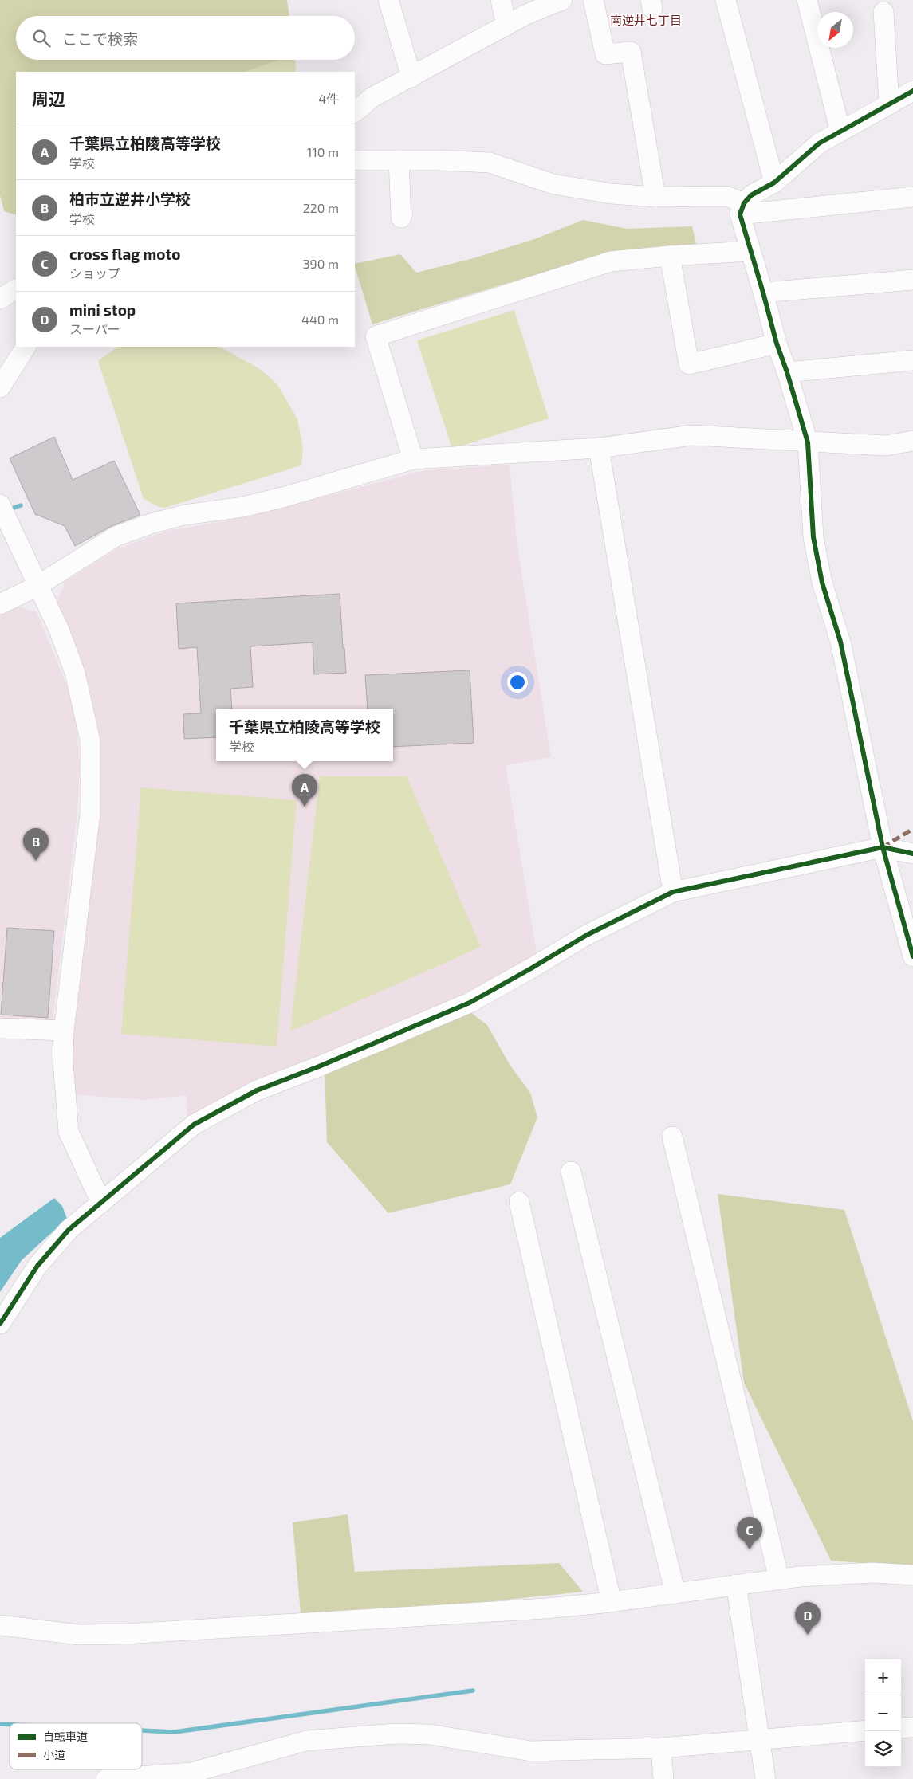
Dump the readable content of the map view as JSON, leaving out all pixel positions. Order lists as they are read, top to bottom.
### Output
{
  "districts": ["南逆井七丁目"],
  "legend": ["自転車道", "小道"],
  "north": "bottom left",
  "page": {
    "search": "ここで検索",
    "heading": ["周辺", "4件"],
    "list": [
      {
        "mark": "A",
        "name": "千葉県立柏陵高等学校",
        "note": "学校",
        "value": "110 m"
      },
      {
        "mark": "B",
        "name": "柏市立逆井小学校",
        "note": "学校",
        "value": "220 m"
      },
      {
        "mark": "C",
        "name": "cross flag moto",
        "note": "ショップ",
        "value": "390 m"
      },
      {
        "mark": "D",
        "name": "mini stop",
        "note": "スーパー",
        "value": "440 m"
      }
    ],
    "popup": ["千葉県立柏陵高等学校", "学校"],
    "pins": [
      "A",
      "B",
      "C",
      "D"
    ],
    "map_buttons": ["+", "−"]
  }
}
